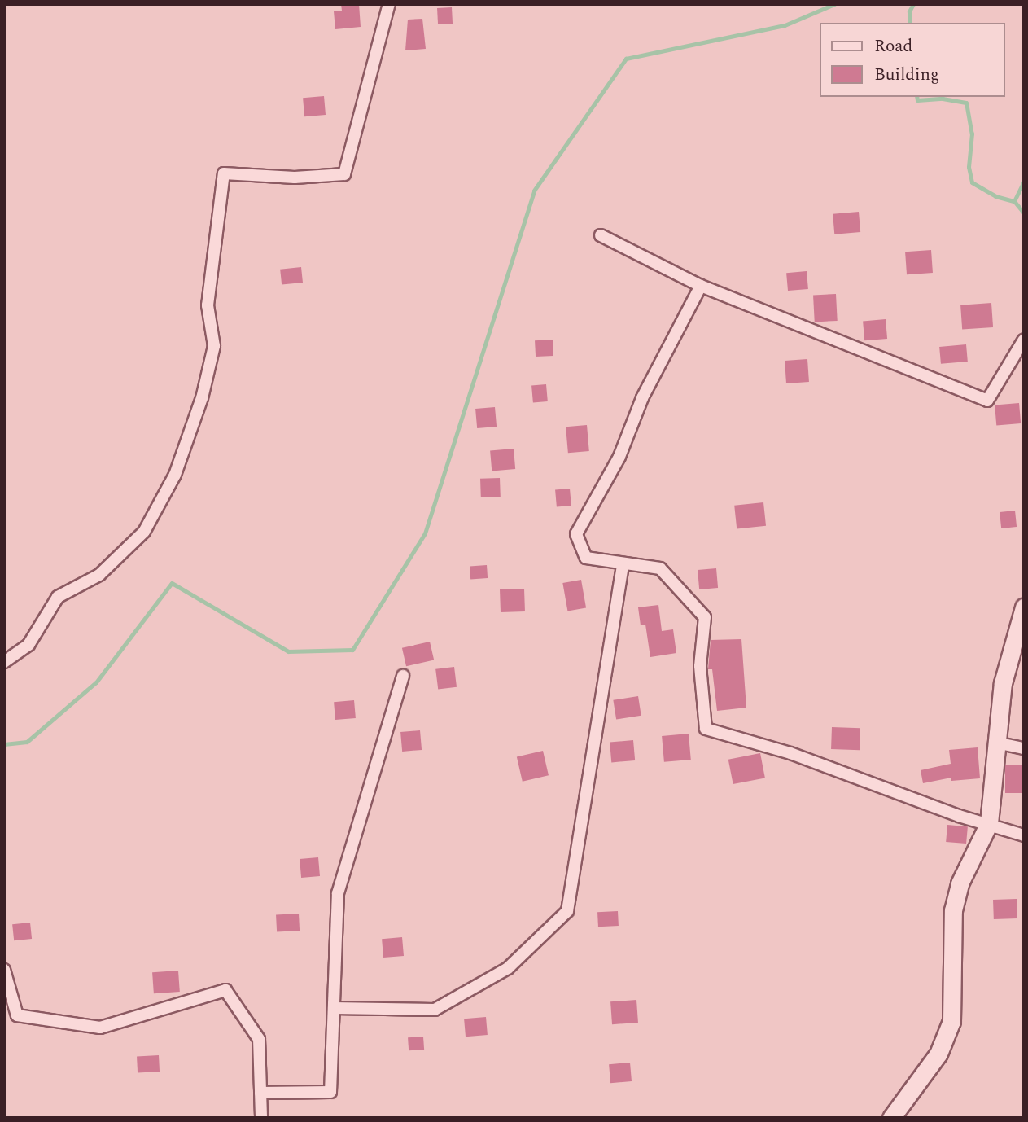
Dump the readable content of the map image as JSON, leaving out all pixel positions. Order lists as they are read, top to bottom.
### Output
{
  "legend": ["Road", "Building"]
}
